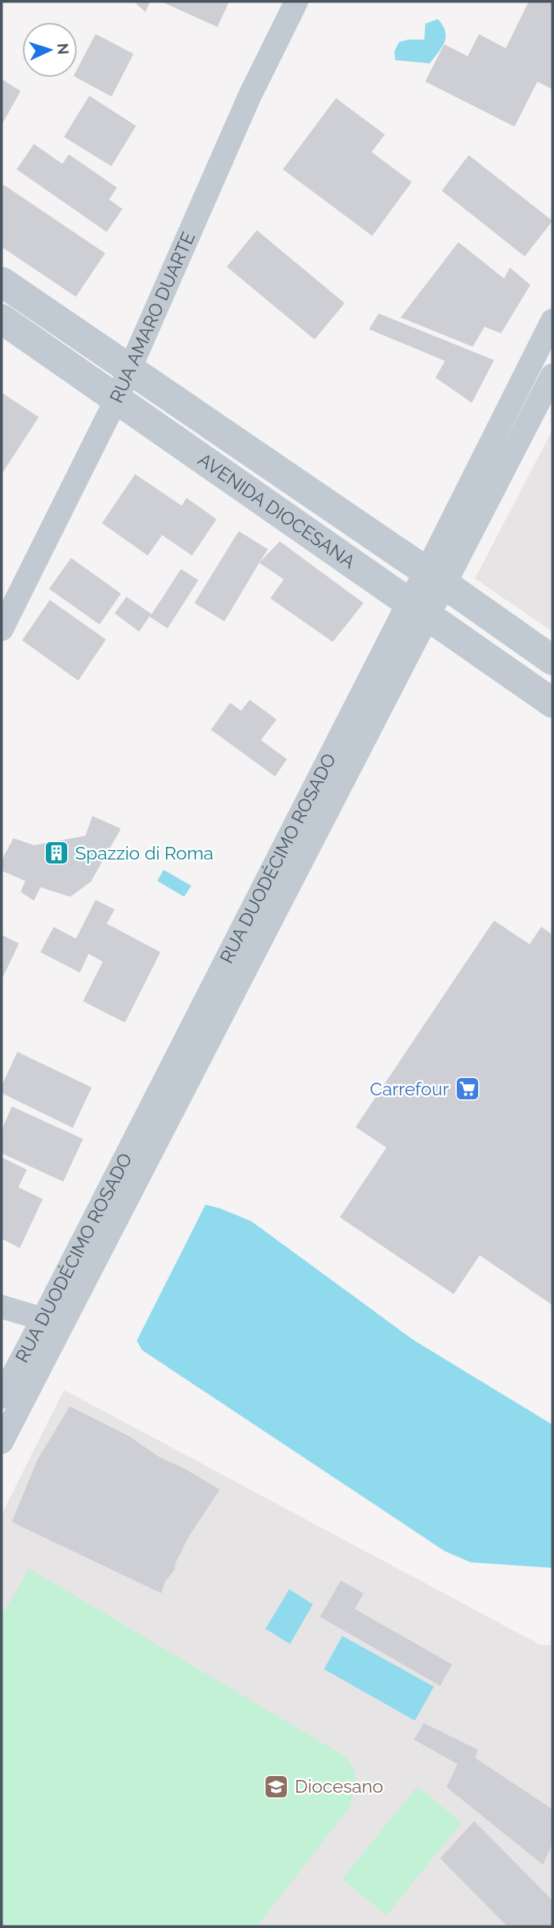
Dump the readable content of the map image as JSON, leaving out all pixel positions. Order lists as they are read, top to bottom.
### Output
{
  "streets": {
    "street": ["RUA AMARO DUARTE", "AVENIDA DIOCESANA", "RUA DUODÉCIMO ROSADO"]
  },
  "crossings": [
    ["RUA AMARO DUARTE", "AVENIDA DIOCESANA"],
    ["AVENIDA DIOCESANA", "RUA DUODÉCIMO ROSADO"]
  ],
  "places": {
    "building": ["Spazzio di Roma"],
    "supermarket": ["Carrefour"],
    "school or university": ["Diocesano"]
  },
  "north": "right"
}
